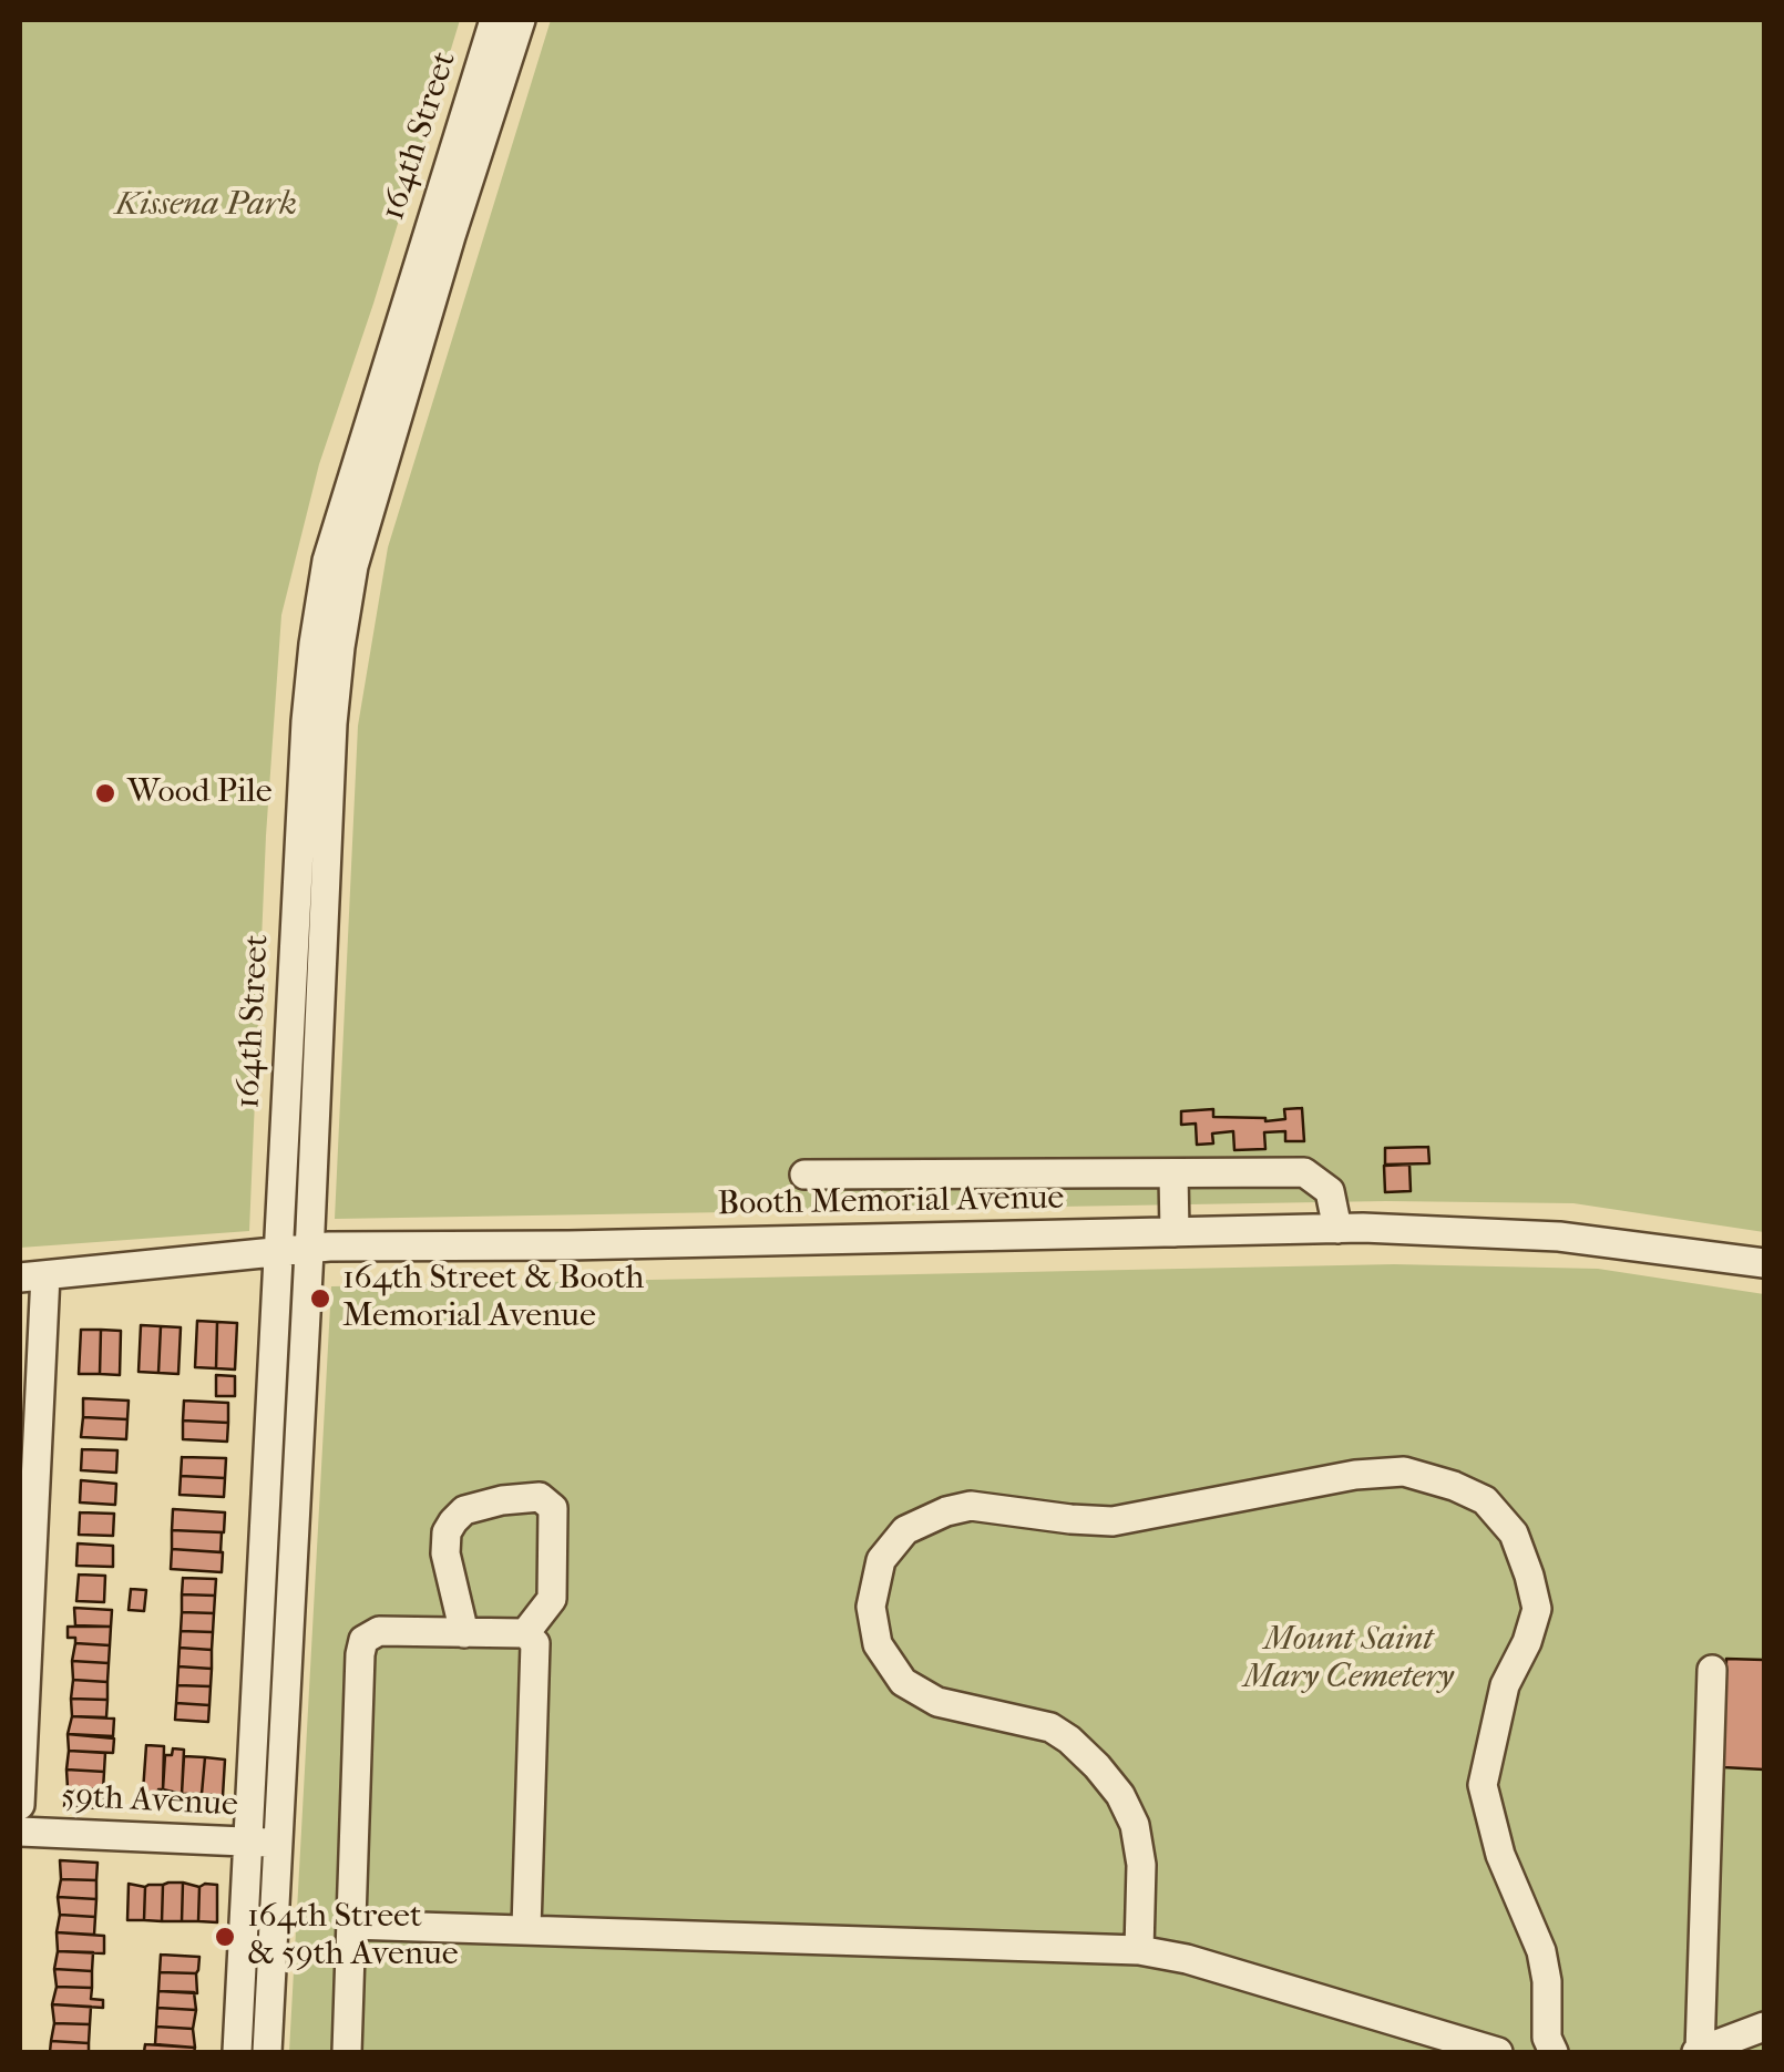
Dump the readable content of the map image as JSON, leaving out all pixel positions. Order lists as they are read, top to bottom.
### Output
{
  "streets": {
    "street": ["164th Street", "Booth Memorial Avenue", "59th Avenue"]
  },
  "crossings": [
    ["164th Street", "Booth Memorial Avenue"],
    ["164th Street", "59th Avenue"]
  ],
  "parks": ["Kissena Park", "Mount Saint Mary Cemetery"],
  "places": ["Wood Pile", "164th Street & Booth Memorial Avenue", "164th Street & 59th Avenue"]
}
